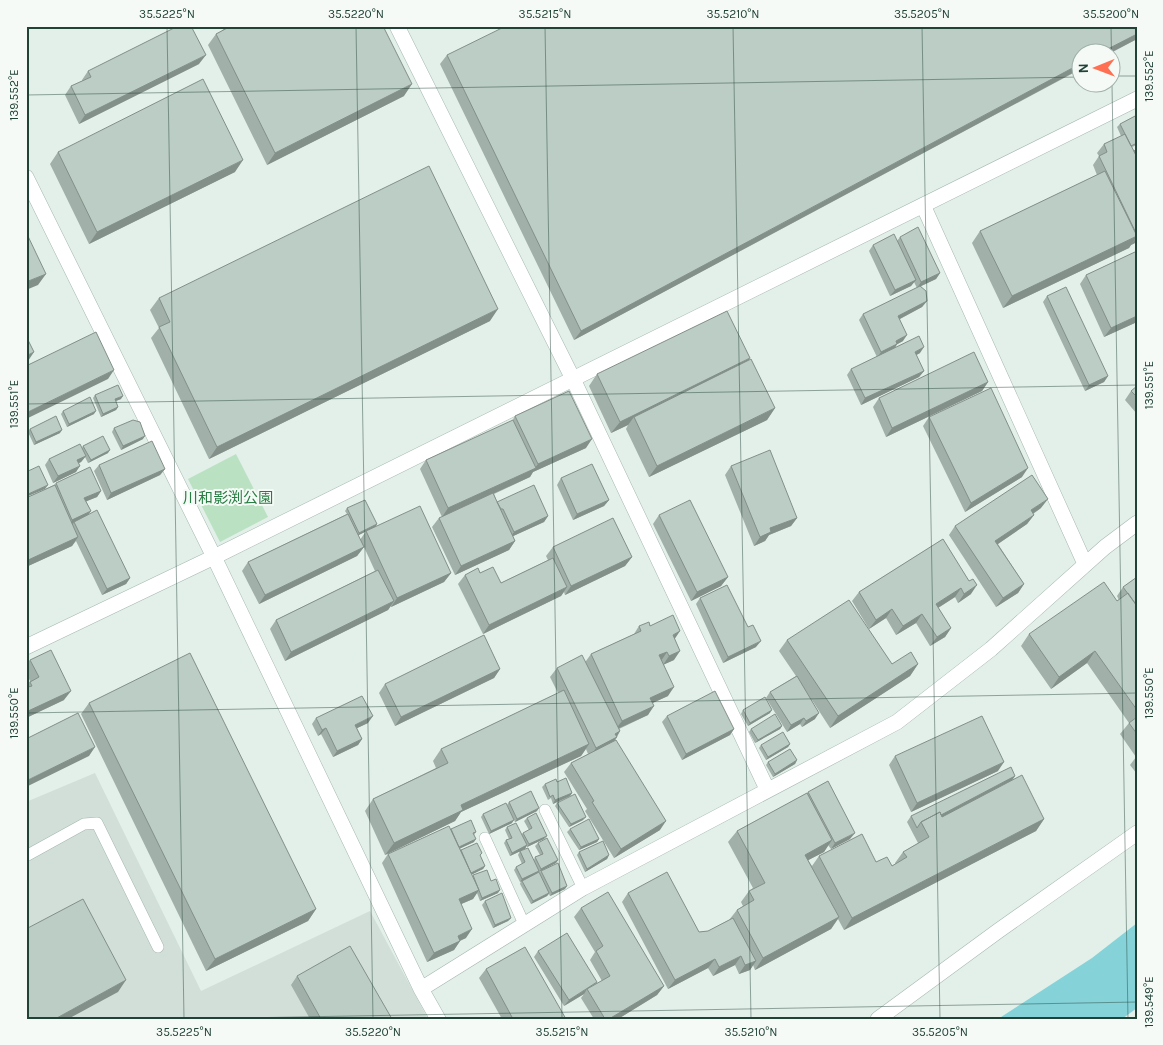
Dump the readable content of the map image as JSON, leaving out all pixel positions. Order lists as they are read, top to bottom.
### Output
{
  "parks": ["川和影渕公園"],
  "north": "left",
  "coordinates": [
    "35.5225°N",
    "35.5220°N",
    "35.5215°N",
    "35.5210°N",
    "35.5205°N",
    "35.5200°N",
    "139.552°E",
    "139.551°E",
    "139.550°E",
    "139.549°E"
  ]
}
